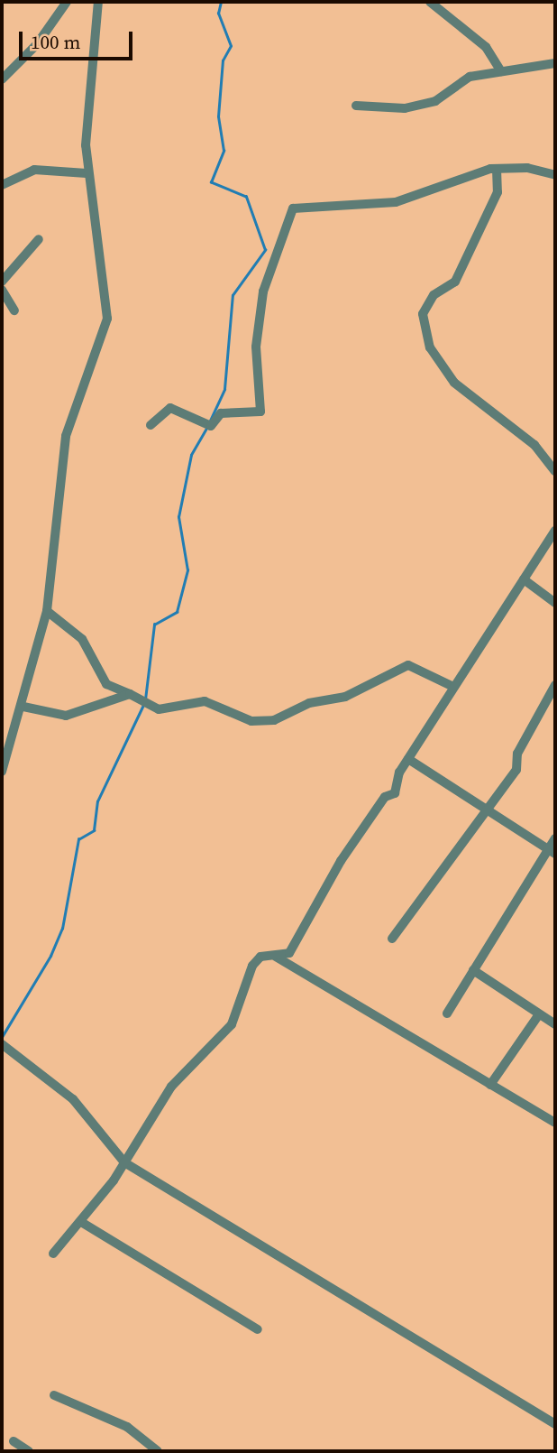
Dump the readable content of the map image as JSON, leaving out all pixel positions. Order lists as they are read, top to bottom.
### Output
{
  "scale_bar": "100 m"
}
